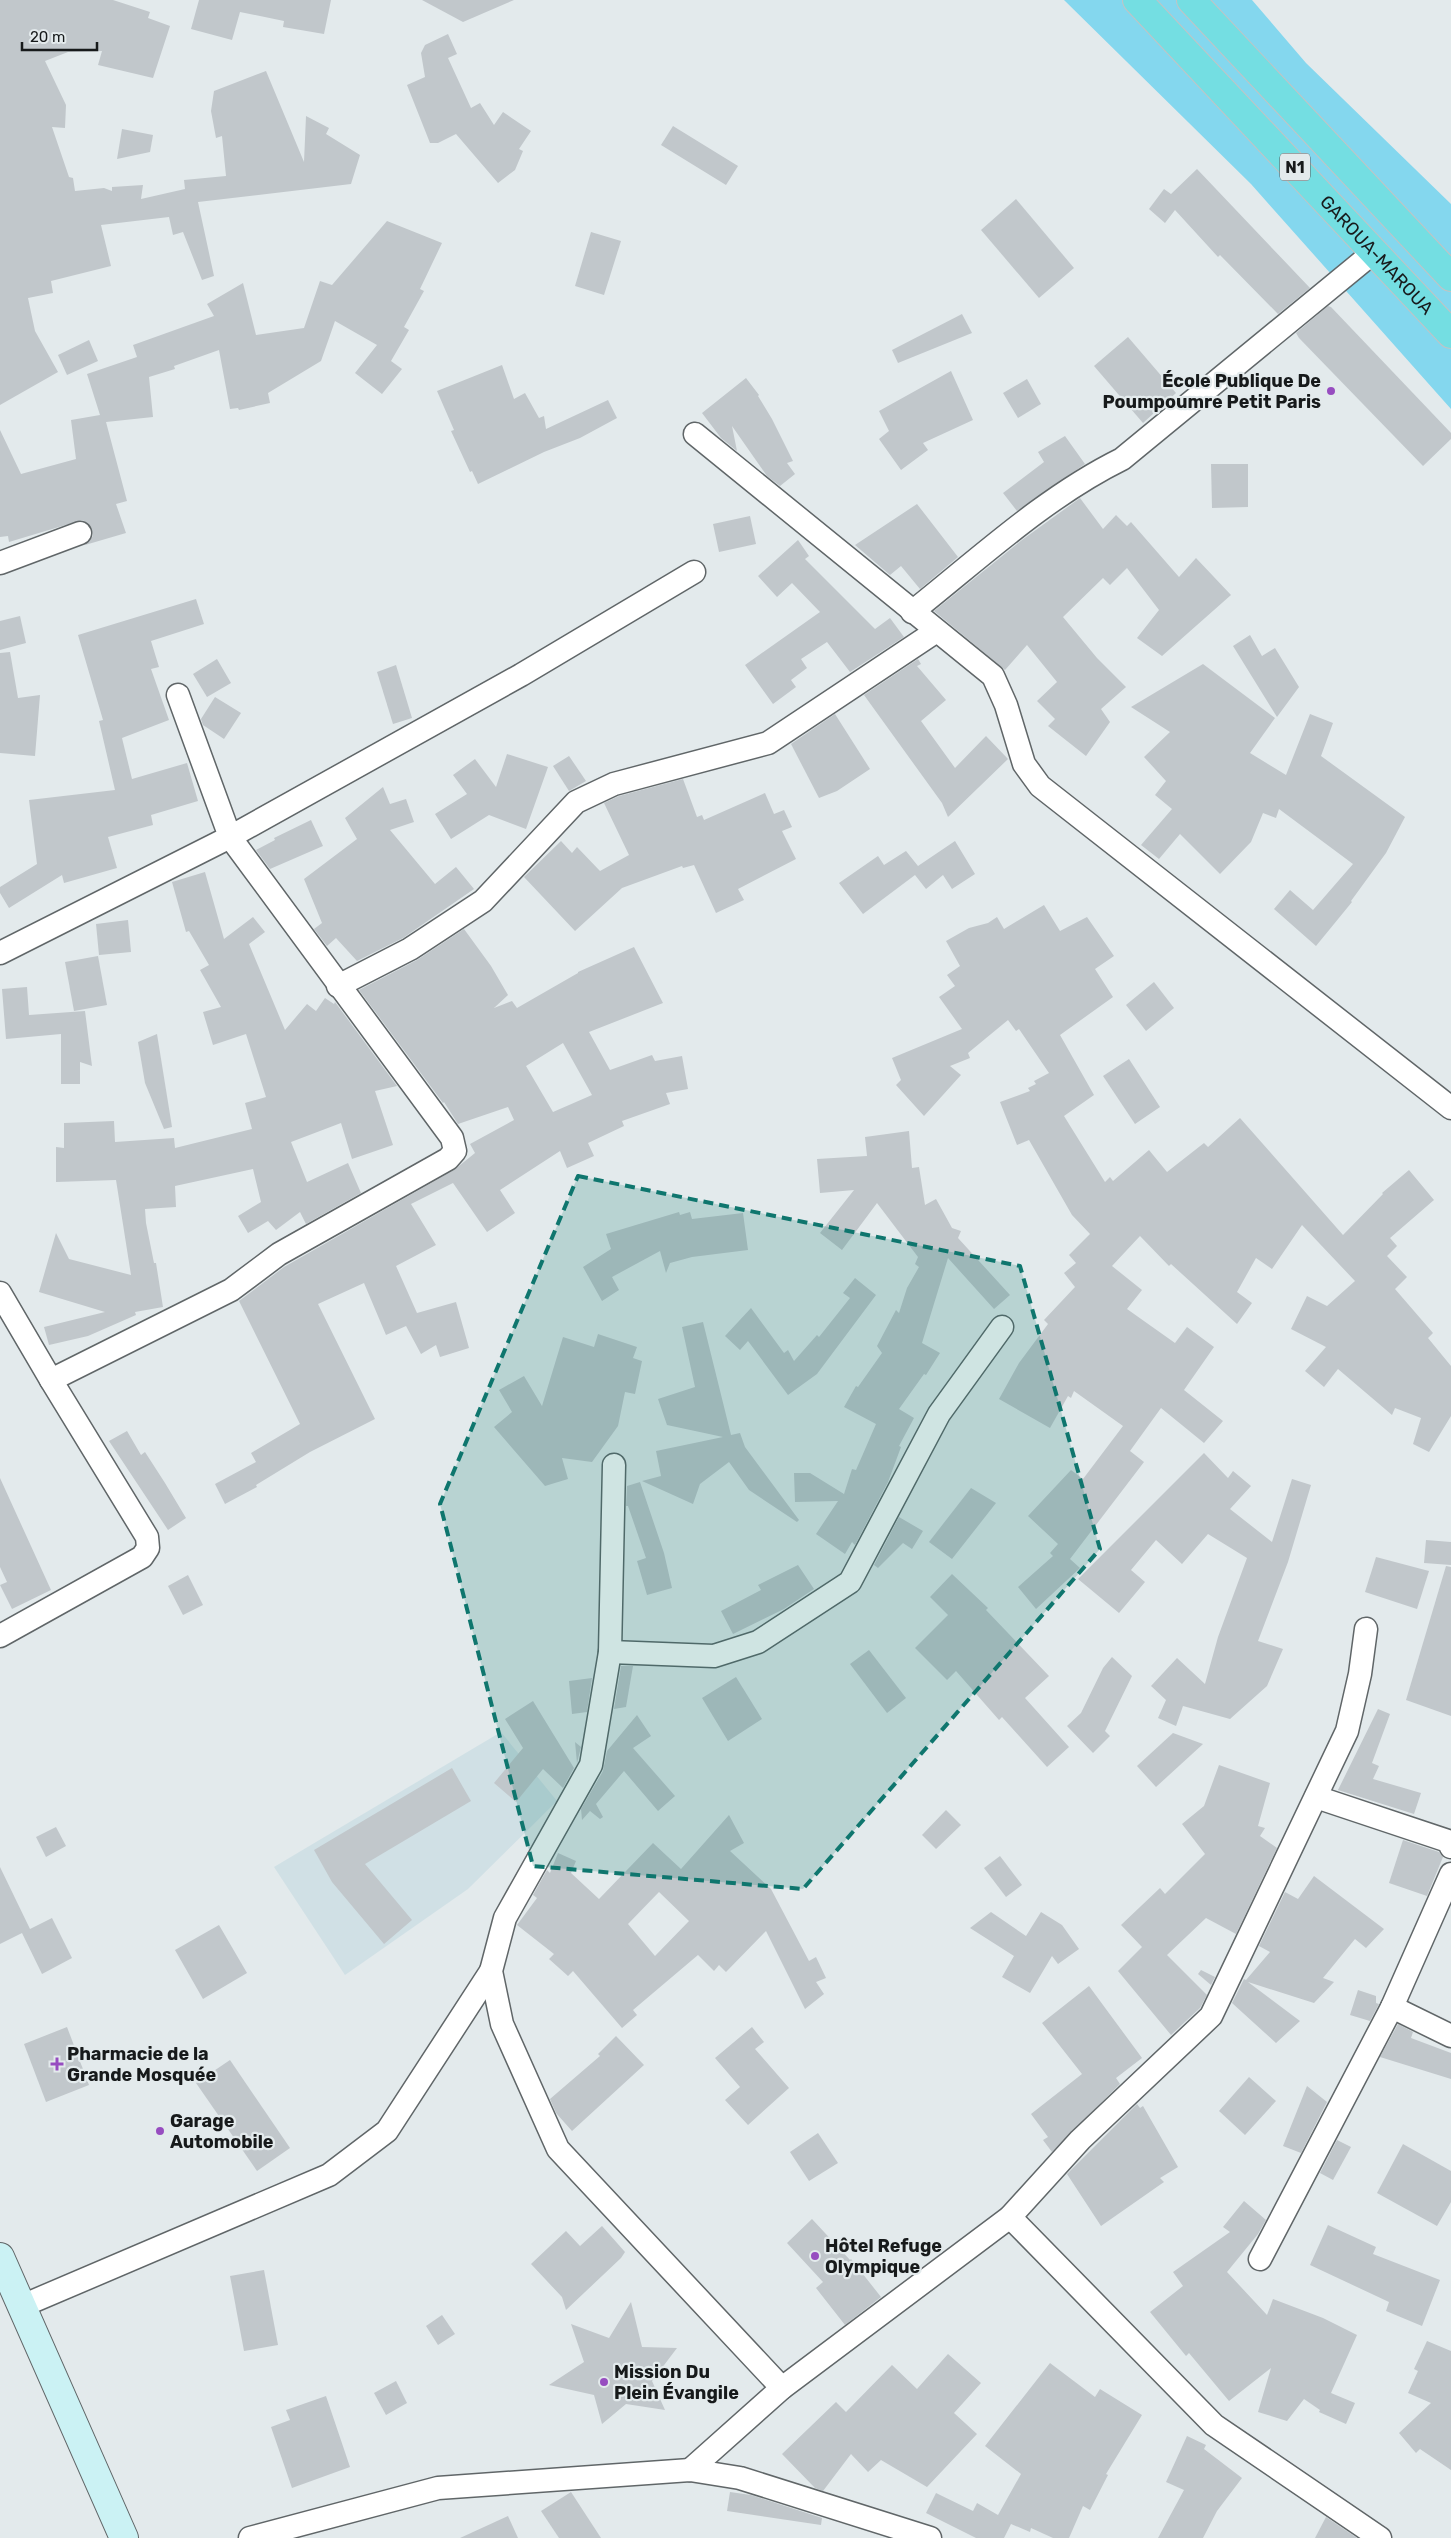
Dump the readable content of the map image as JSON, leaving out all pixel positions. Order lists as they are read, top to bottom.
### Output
{
  "streets": {
    "highway": ["N1", "GAROUA-MAROUA"]
  },
  "places": {
    "other": [
      "École Publique De Poumpoumre Petit Paris",
      "Garage Automobile",
      "Hôtel Refuge Olympique",
      "Mission Du Plein Évangile"
    ],
    "health": ["Pharmacie de la Grande Mosquée"]
  },
  "scale_bar": "20 m"
}
